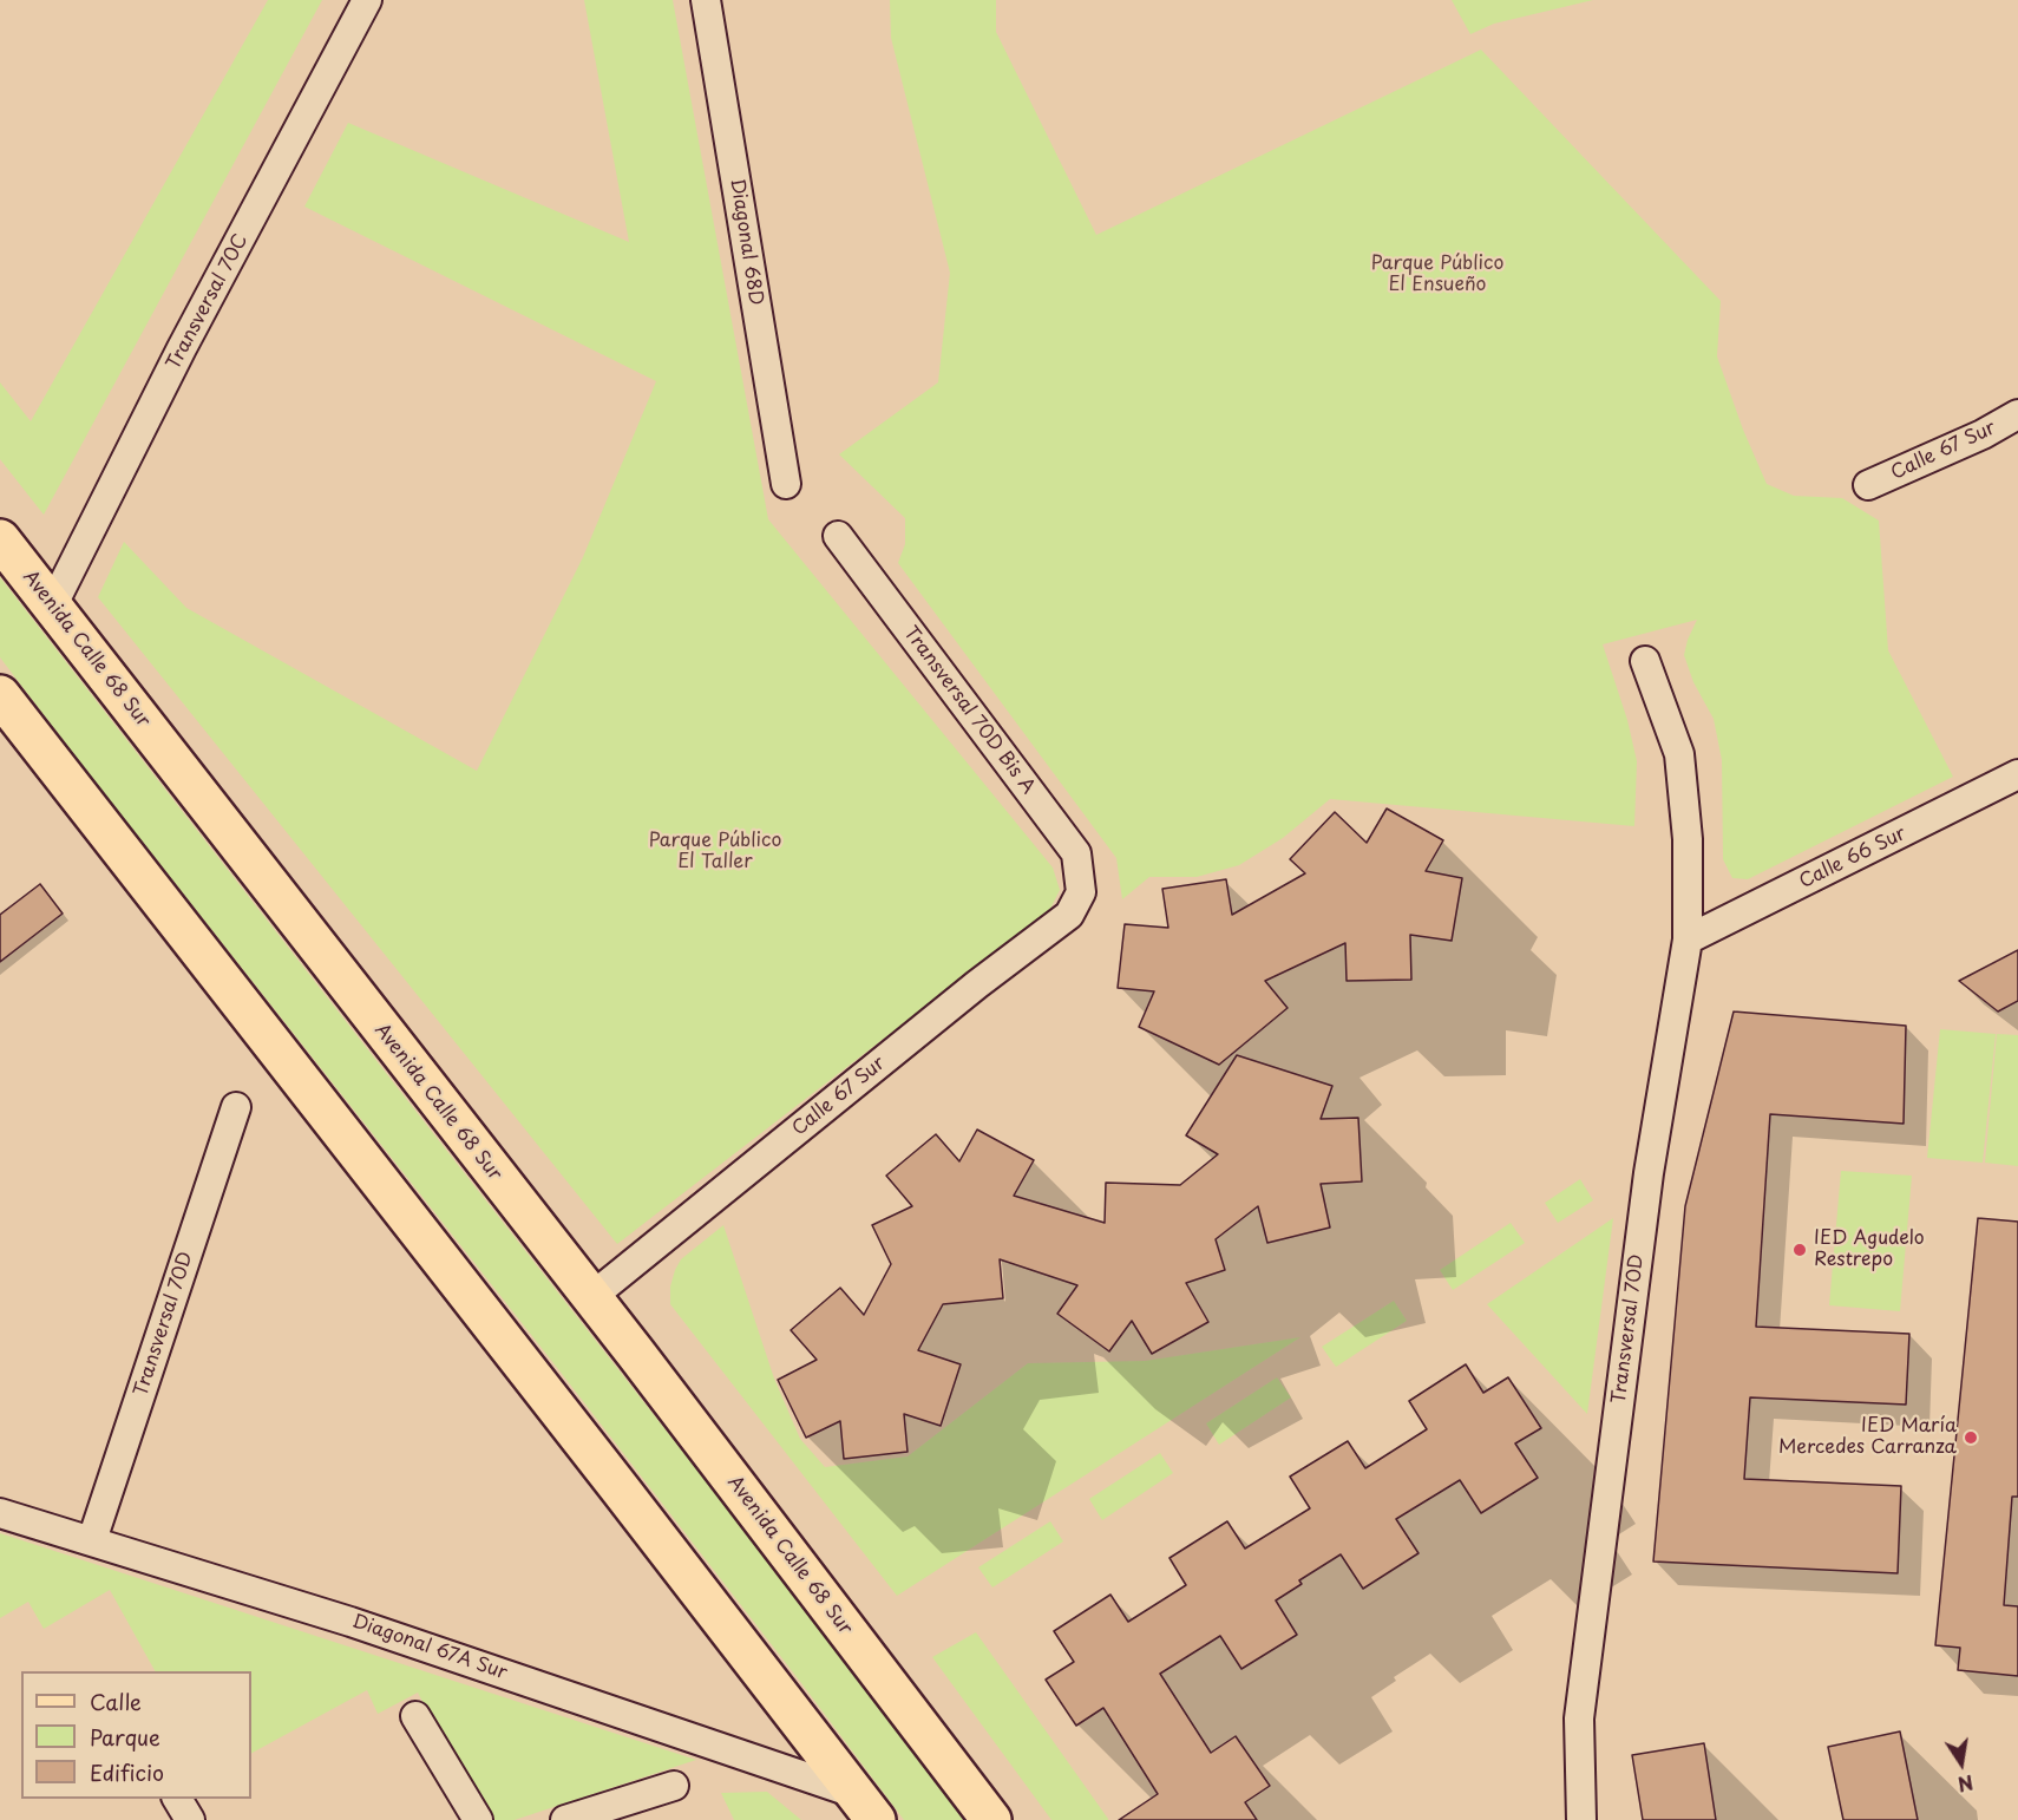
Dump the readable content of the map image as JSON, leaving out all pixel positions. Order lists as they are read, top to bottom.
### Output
{
  "streets": {
    "main road": ["Avenida Calle 68 Sur"],
    "street": [
      "Diagonal 68D",
      "Transversal 70C",
      "Calle 67 Sur",
      "Transversal 70D Bis A",
      "Calle 66 Sur",
      "Transversal 70D",
      "Diagonal 67A Sur"
    ]
  },
  "crossings": [
    ["Transversal 70C", "Avenida Calle 68 Sur"],
    ["Calle 67 Sur", "Avenida Calle 68 Sur"],
    ["Calle 67 Sur", "Transversal 70D Bis A"],
    ["Calle 66 Sur", "Transversal 70D"],
    ["Transversal 70D", "Diagonal 67A Sur"]
  ],
  "parks": ["Parque Público El Ensueño", "Parque Público El Taller"],
  "places": ["IED Agudelo Restrepo", "IED María Mercedes Carranza"],
  "legend": ["Calle", "Parque", "Edificio"],
  "north": "bottom"
}
